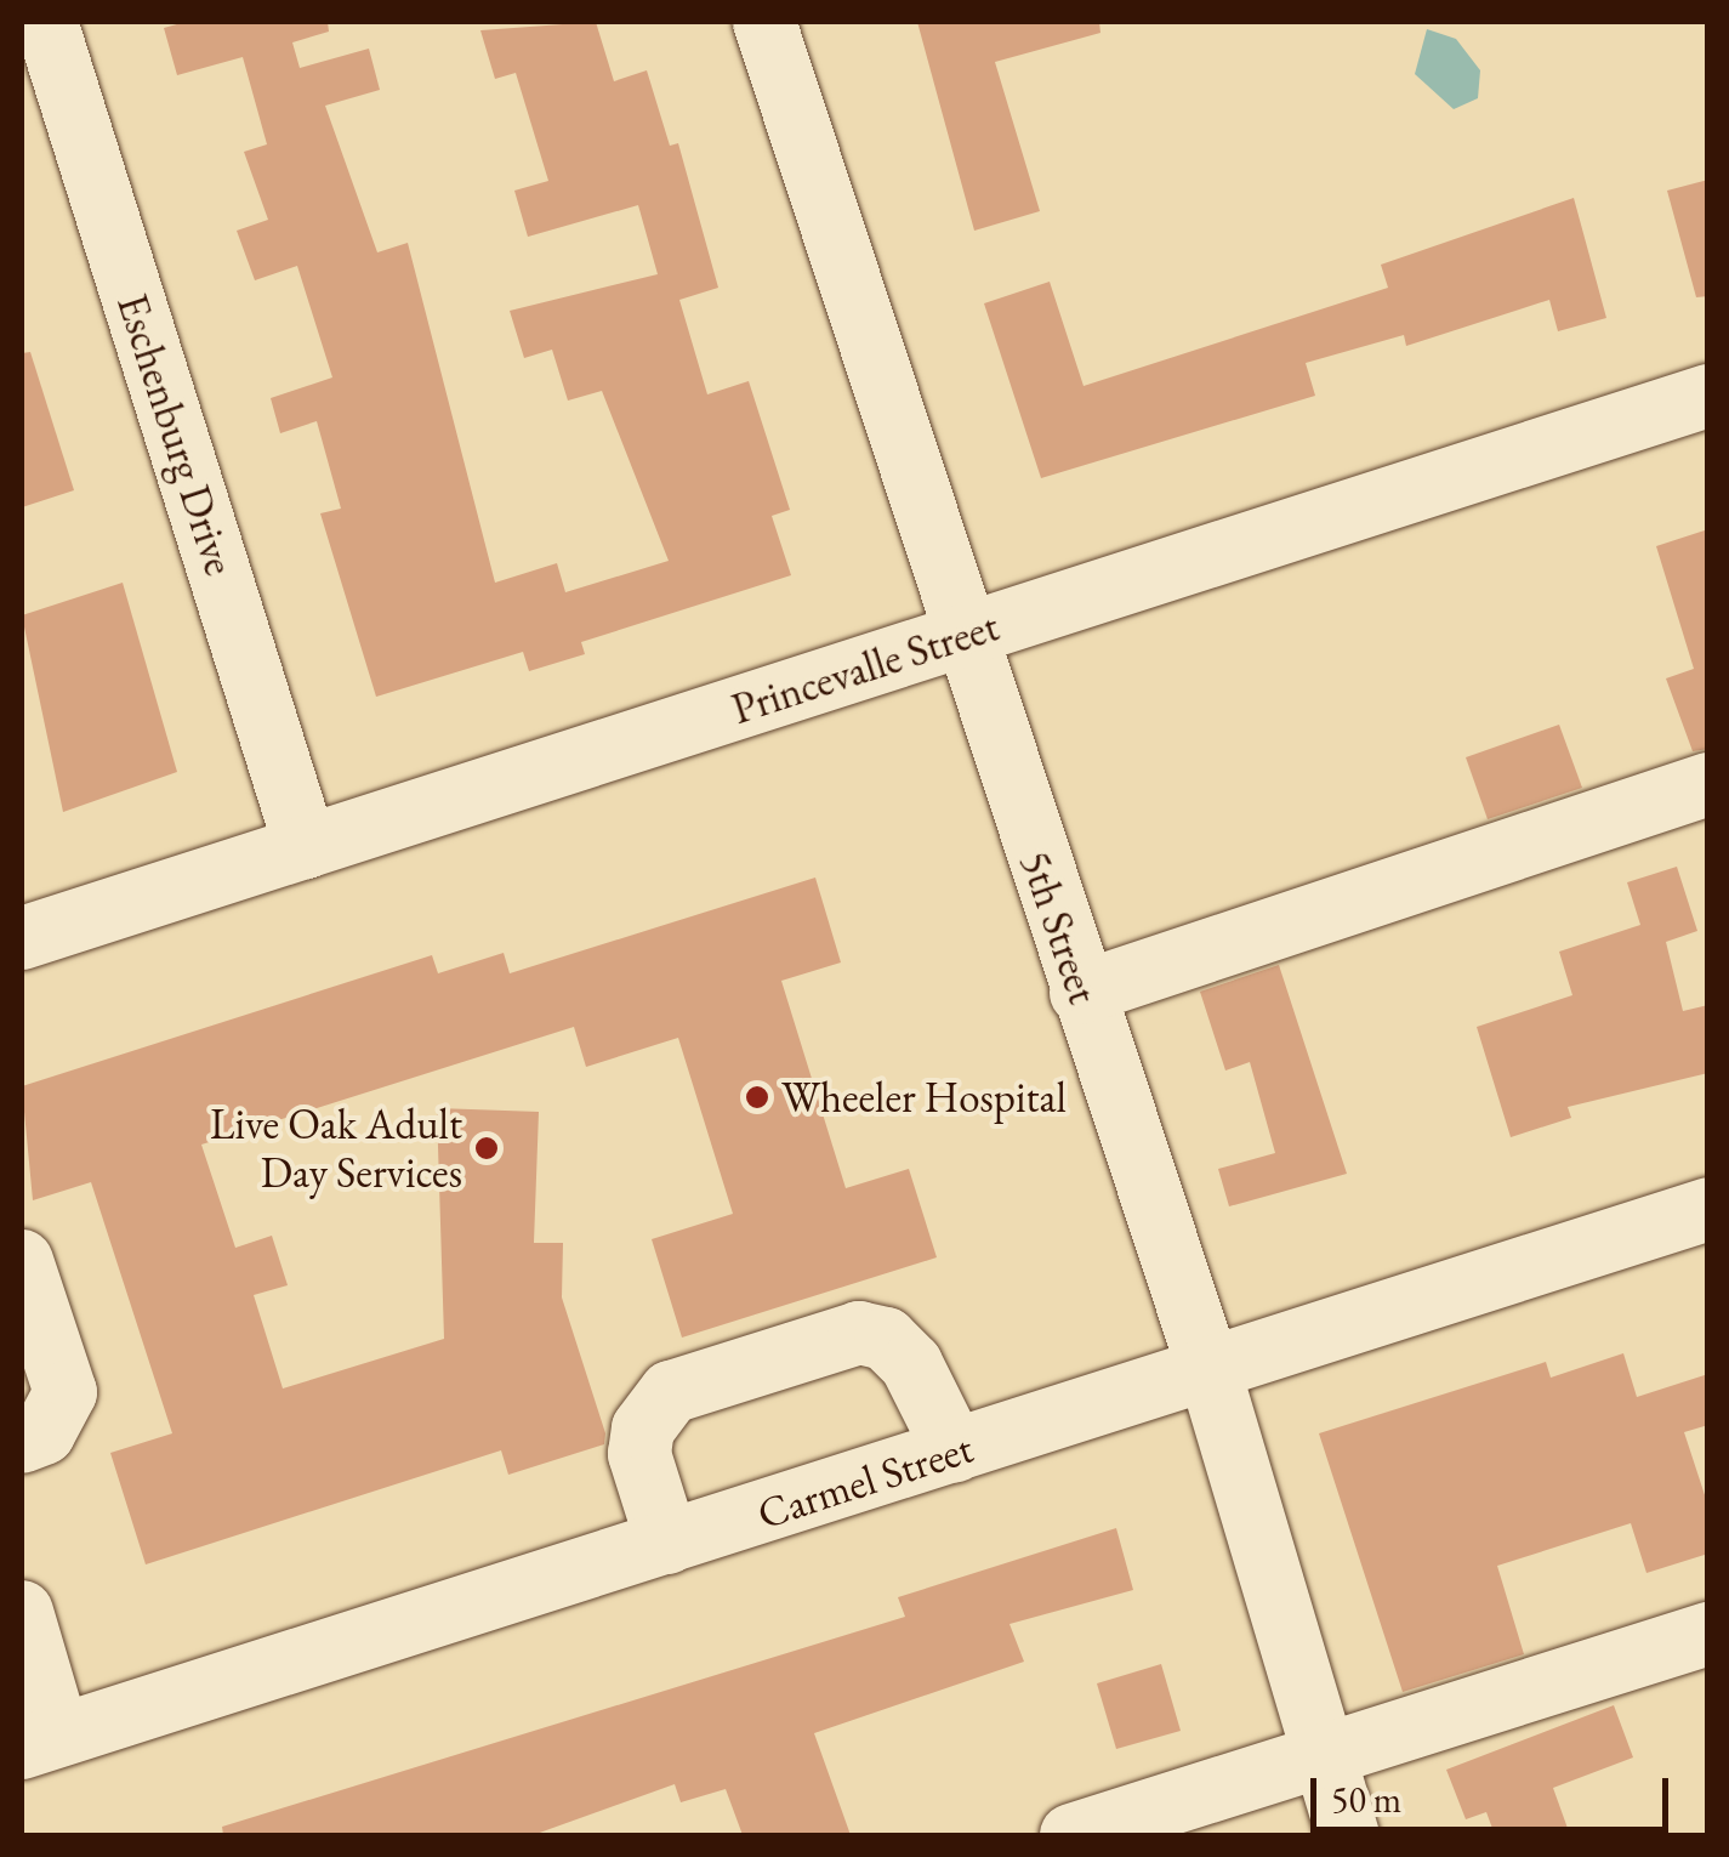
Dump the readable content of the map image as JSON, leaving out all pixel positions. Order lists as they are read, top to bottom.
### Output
{
  "streets": {
    "street": [
      "Eschenburg Drive",
      "Princevalle Street",
      "5th Street",
      "Carmel Street"
    ]
  },
  "crossings": [
    ["Eschenburg Drive", "Princevalle Street"],
    ["Princevalle Street", "5th Street"],
    ["5th Street", "Carmel Street"]
  ],
  "places": ["Wheeler Hospital", "Live Oak Adult Day Services"],
  "scale_bar": "50 m"
}
